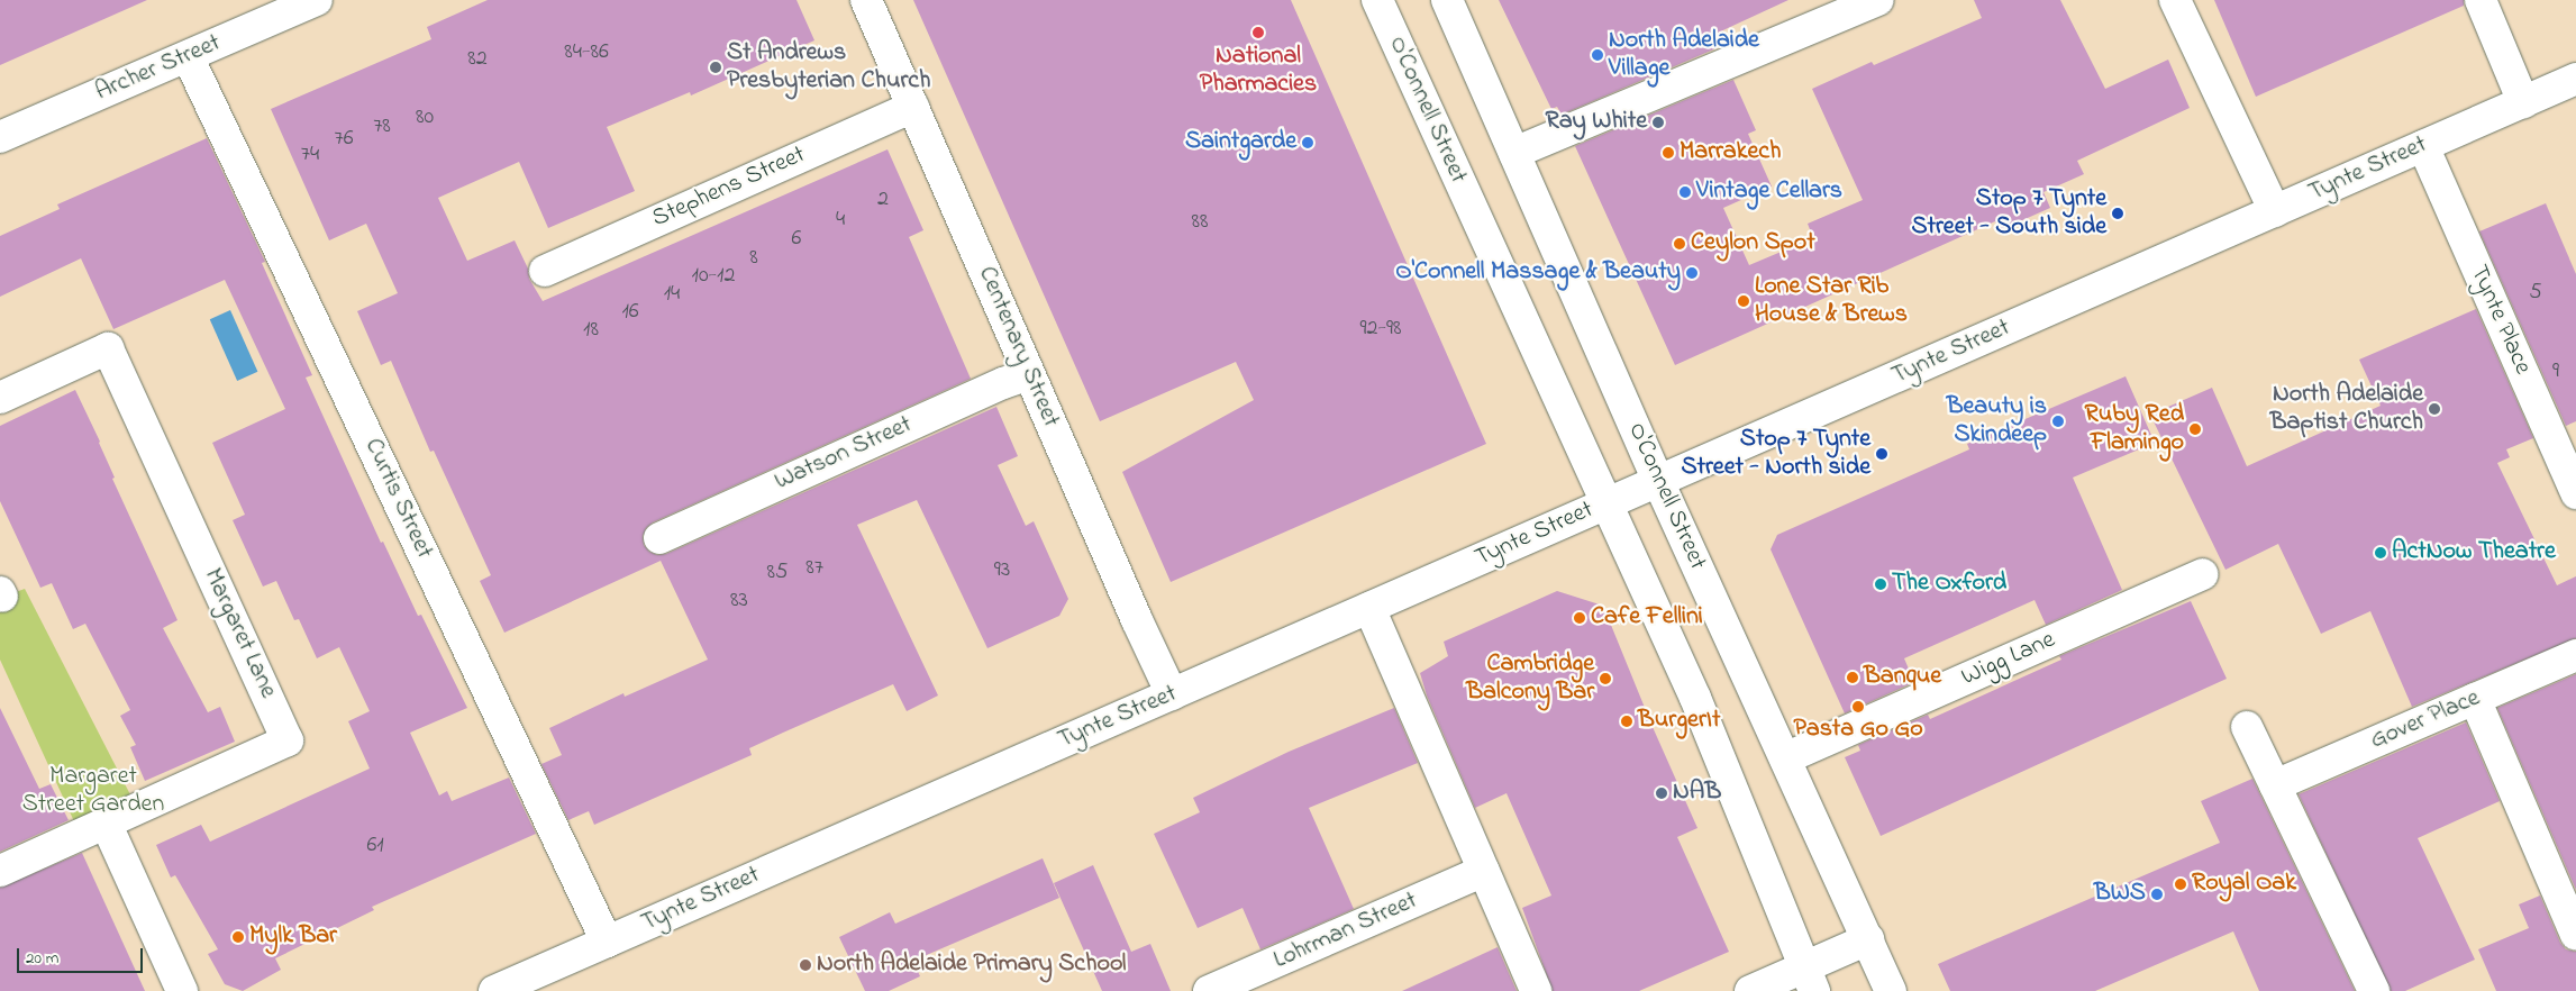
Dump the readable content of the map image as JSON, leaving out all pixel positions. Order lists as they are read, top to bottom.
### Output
{
  "streets": {
    "street": [
      "Archer Street",
      "O'Connell Street",
      "Tynte Street",
      "Stephens Street",
      "Tynte Place",
      "Centenary Street",
      "Watson Street",
      "Curtis Street",
      "Margaret Lane",
      "Wigg Lane",
      "Gover Place",
      "Lohrman Street"
    ]
  },
  "crossings": [
    ["Archer Street", "Curtis Street"],
    ["O'Connell Street", "Tynte Street"],
    ["O'Connell Street", "Wigg Lane"],
    ["Tynte Street", "Tynte Place"],
    ["Tynte Street", "Centenary Street"],
    ["Tynte Street", "Curtis Street"],
    ["Stephens Street", "Centenary Street"],
    ["Centenary Street", "Watson Street"]
  ],
  "parks": ["Margaret Street Garden"],
  "places": [
    "National Pharmacies",
    "North Adelaide Village",
    "St Andrews Presbyterian Church",
    "Ray White",
    "Saintgarde",
    "Marrakech",
    "Vintage Cellars",
    "Stop 7 Tynte Street - South side",
    "Ceylon Spot",
    "O'Connell Massage & Beauty",
    "Lone Star Rib House & Brews",
    "North Adelaide Baptist Church",
    "Beauty is Skindeep",
    "Ruby Red Flamingo",
    "Stop 7 Tynte Street - North side",
    "ActNow Theatre",
    "The Oxford",
    "Cafe Fellini",
    "Banque",
    "Cambridge Balcony Bar",
    "Pasta Go Go",
    "BurgerIt",
    "NAB",
    "Royal Oak",
    "BWS",
    "Mylk Bar",
    "North Adelaide Primary School"
  ],
  "house_numbers": [
    "84-86",
    "82",
    "80",
    "78",
    "76",
    "74",
    "2",
    "4",
    "88",
    "6",
    "8",
    "10-12",
    "5",
    "14",
    "16",
    "92-98",
    "18",
    "9",
    "87",
    "93",
    "85",
    "83",
    "61"
  ],
  "scale_bar": "20 m"
}
